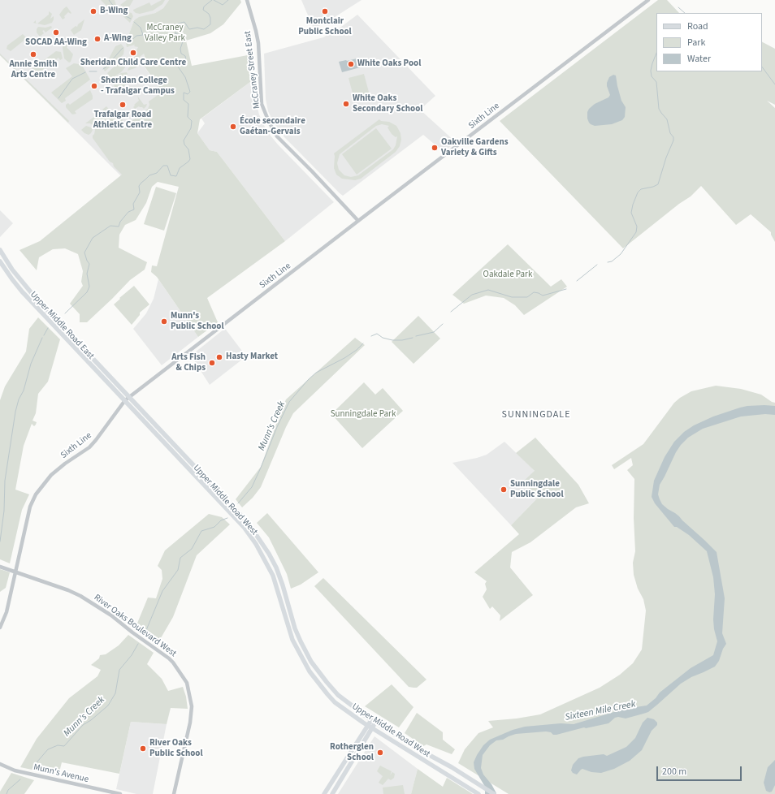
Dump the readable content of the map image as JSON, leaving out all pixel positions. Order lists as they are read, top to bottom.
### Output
{
  "streets": {
    "main road": ["Upper Middle Road East", "Upper Middle Road West"],
    "street": [
      "McCraney Street East",
      "Sixth Line",
      "River Oaks Boulevard West",
      "Munn's Avenue"
    ]
  },
  "crossings": [
    ["McCraney Street East", "Sixth Line"],
    ["Sixth Line", "Upper Middle Road East"],
    ["Sixth Line", "Upper Middle Road West"],
    ["Sixth Line", "River Oaks Boulevard West"],
    ["Upper Middle Road East", "Upper Middle Road West"]
  ],
  "districts": ["SUNNINGDALE"],
  "water": ["Munn's Creek", "Sixteen Mile Creek"],
  "parks": ["McCraney Valley Park", "Oakdale Park", "Sunningdale Park"],
  "places": [
    "B-Wing",
    "Montclair Public School",
    "SOCAD AA-Wing",
    "A-Wing",
    "Sheridan Child Care Centre",
    "Annie Smith Arts Centre",
    "White Oaks Pool",
    "Sheridan College - Trafalgar Campus",
    "White Oaks Secondary School",
    "Trafalgar Road Athletic Centre",
    "École secondaire Gaétan-Gervais",
    "Oakville Gardens Variety & Gifts",
    "Munn's Public School",
    "Hasty Market",
    "Arts Fish & Chips",
    "Sunningdale Public School",
    "River Oaks Public School",
    "Rotherglen School"
  ],
  "legend": ["Road", "Park", "Water"],
  "scale_bar": "200 m"
}
